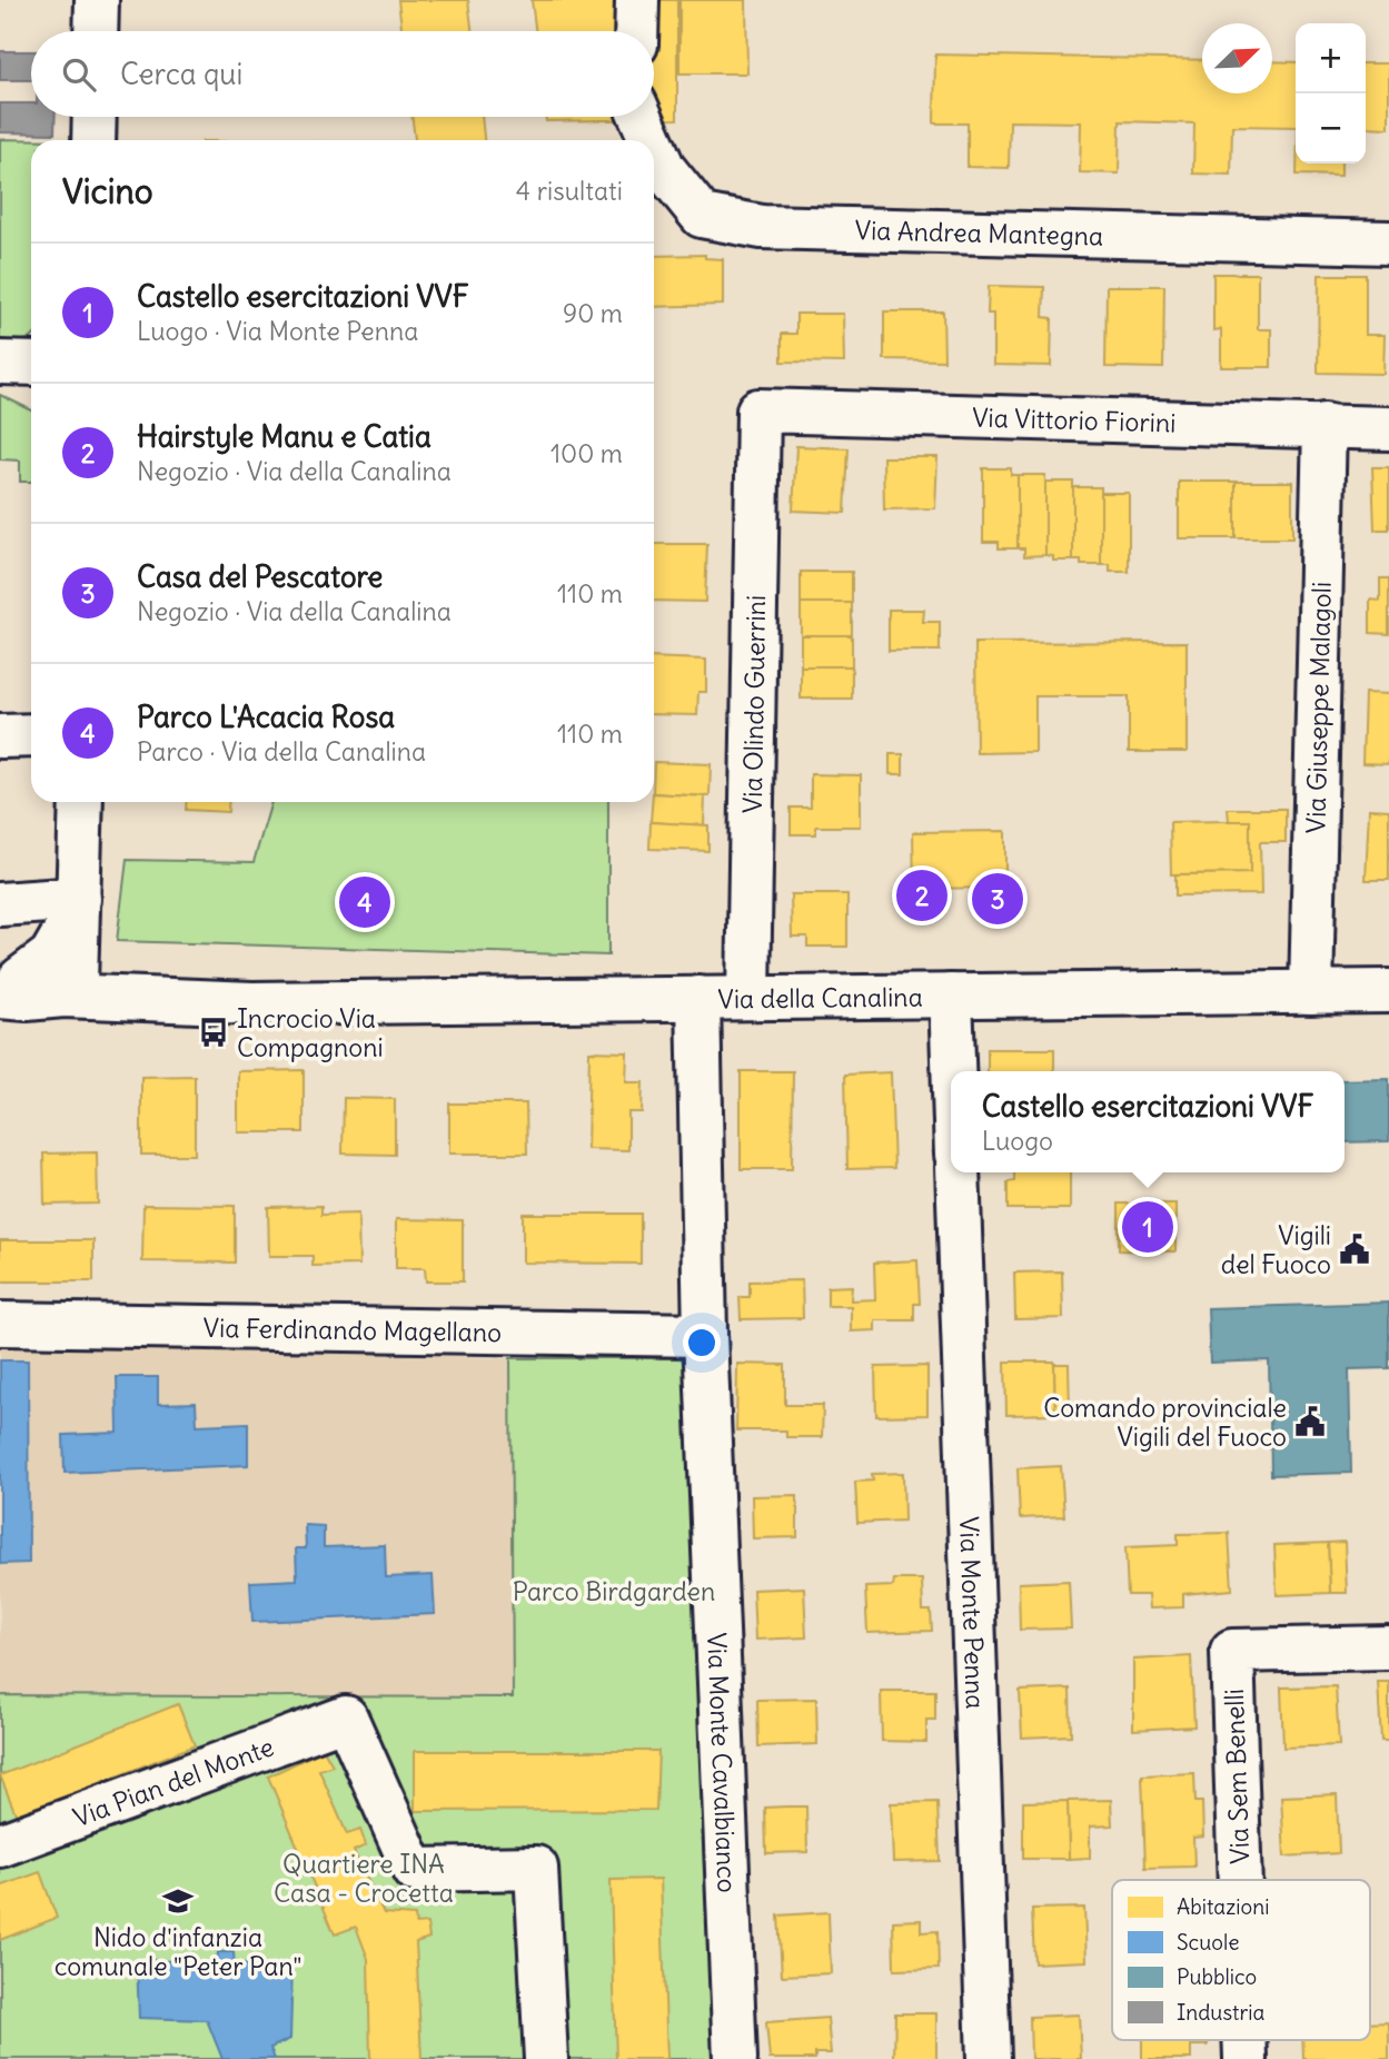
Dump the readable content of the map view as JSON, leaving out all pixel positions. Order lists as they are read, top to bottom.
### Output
{
  "streets": {
    "street": [
      "Via Andrea Mantegna",
      "Via Vittorio Fiorini",
      "Via Olindo Guerrini",
      "Via Giuseppe Malagoli",
      "Via della Canalina",
      "Via Ferdinando Magellano",
      "Via Monte Penna",
      "Via Monte Cavalbianco",
      "Via Sem Benelli",
      "Via Pian del Monte"
    ]
  },
  "crossings": [
    ["Via Vittorio Fiorini", "Via Olindo Guerrini"],
    ["Via Vittorio Fiorini", "Via Giuseppe Malagoli"],
    ["Via Olindo Guerrini", "Via della Canalina"],
    ["Via Giuseppe Malagoli", "Via della Canalina"],
    ["Via della Canalina", "Via Monte Cavalbianco"],
    ["Via Ferdinando Magellano", "Via Monte Cavalbianco"]
  ],
  "parks": ["Parco Birdgarden", "Quartiere INA Casa - Crocetta"],
  "places": {
    "bus stop": ["Incrocio Via Compagnoni"],
    "public building": ["Vigili del Fuoco", "Comando provinciale Vigili del Fuoco"],
    "school or university": ["Nido d'infanzia comunale \"Peter Pan\""]
  },
  "legend": [
    "Abitazioni",
    "Scuole",
    "Pubblico",
    "Industria"
  ],
  "north": "top right",
  "page": {
    "map_buttons": ["+", "−"],
    "search": "Cerca qui",
    "heading": ["Vicino", "4 risultati"],
    "list": [
      {
        "mark": "1",
        "name": "Castello esercitazioni VVF",
        "note": "Luogo · Via Monte Penna",
        "value": "90 m"
      },
      {
        "mark": "2",
        "name": "Hairstyle Manu e Catia",
        "note": "Negozio · Via della Canalina",
        "value": "100 m"
      },
      {
        "mark": "3",
        "name": "Casa del Pescatore",
        "note": "Negozio · Via della Canalina",
        "value": "110 m"
      },
      {
        "mark": "4",
        "name": "Parco L'Acacia Rosa",
        "note": "Parco · Via della Canalina",
        "value": "110 m"
      }
    ],
    "pins": [
      "2",
      "3",
      "4",
      "1"
    ],
    "popup": ["Castello esercitazioni VVF", "Luogo"]
  }
}
